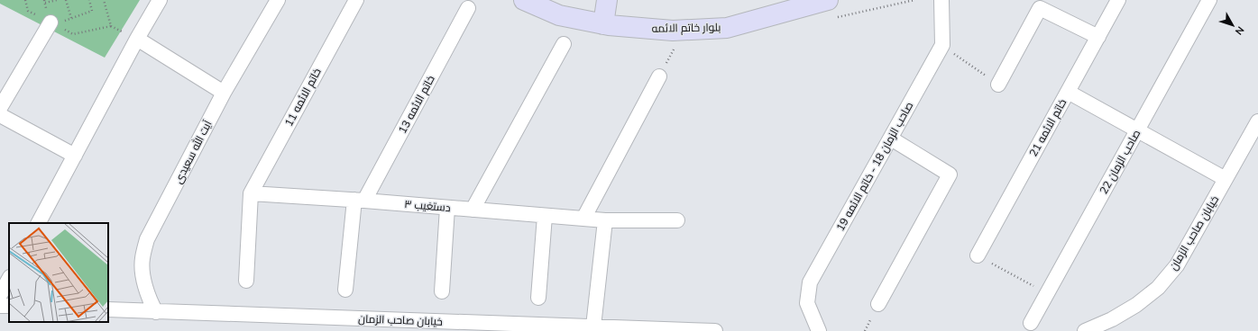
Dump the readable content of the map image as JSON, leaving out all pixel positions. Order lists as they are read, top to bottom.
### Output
{
  "streets": {
    "main road": ["بلوار خاتم الائمه"],
    "street": [
      "خاتم الائمه 11",
      "خاتم الائمه 13",
      "خاتم الائمه 21",
      "آیت الله سعیدی",
      "صاحب الزمان 22",
      "صاحب الزمان 18 - خاتم الائمه 19",
      "دستغیب ۳",
      "خیابان صاحب الزمان"
    ]
  },
  "crossings": [
    ["خاتم الائمه 11", "دستغیب ۳"],
    ["خاتم الائمه 13", "دستغیب ۳"],
    ["آیت الله سعیدی", "خیابان صاحب الزمان"]
  ],
  "north": "bottom right"
}
